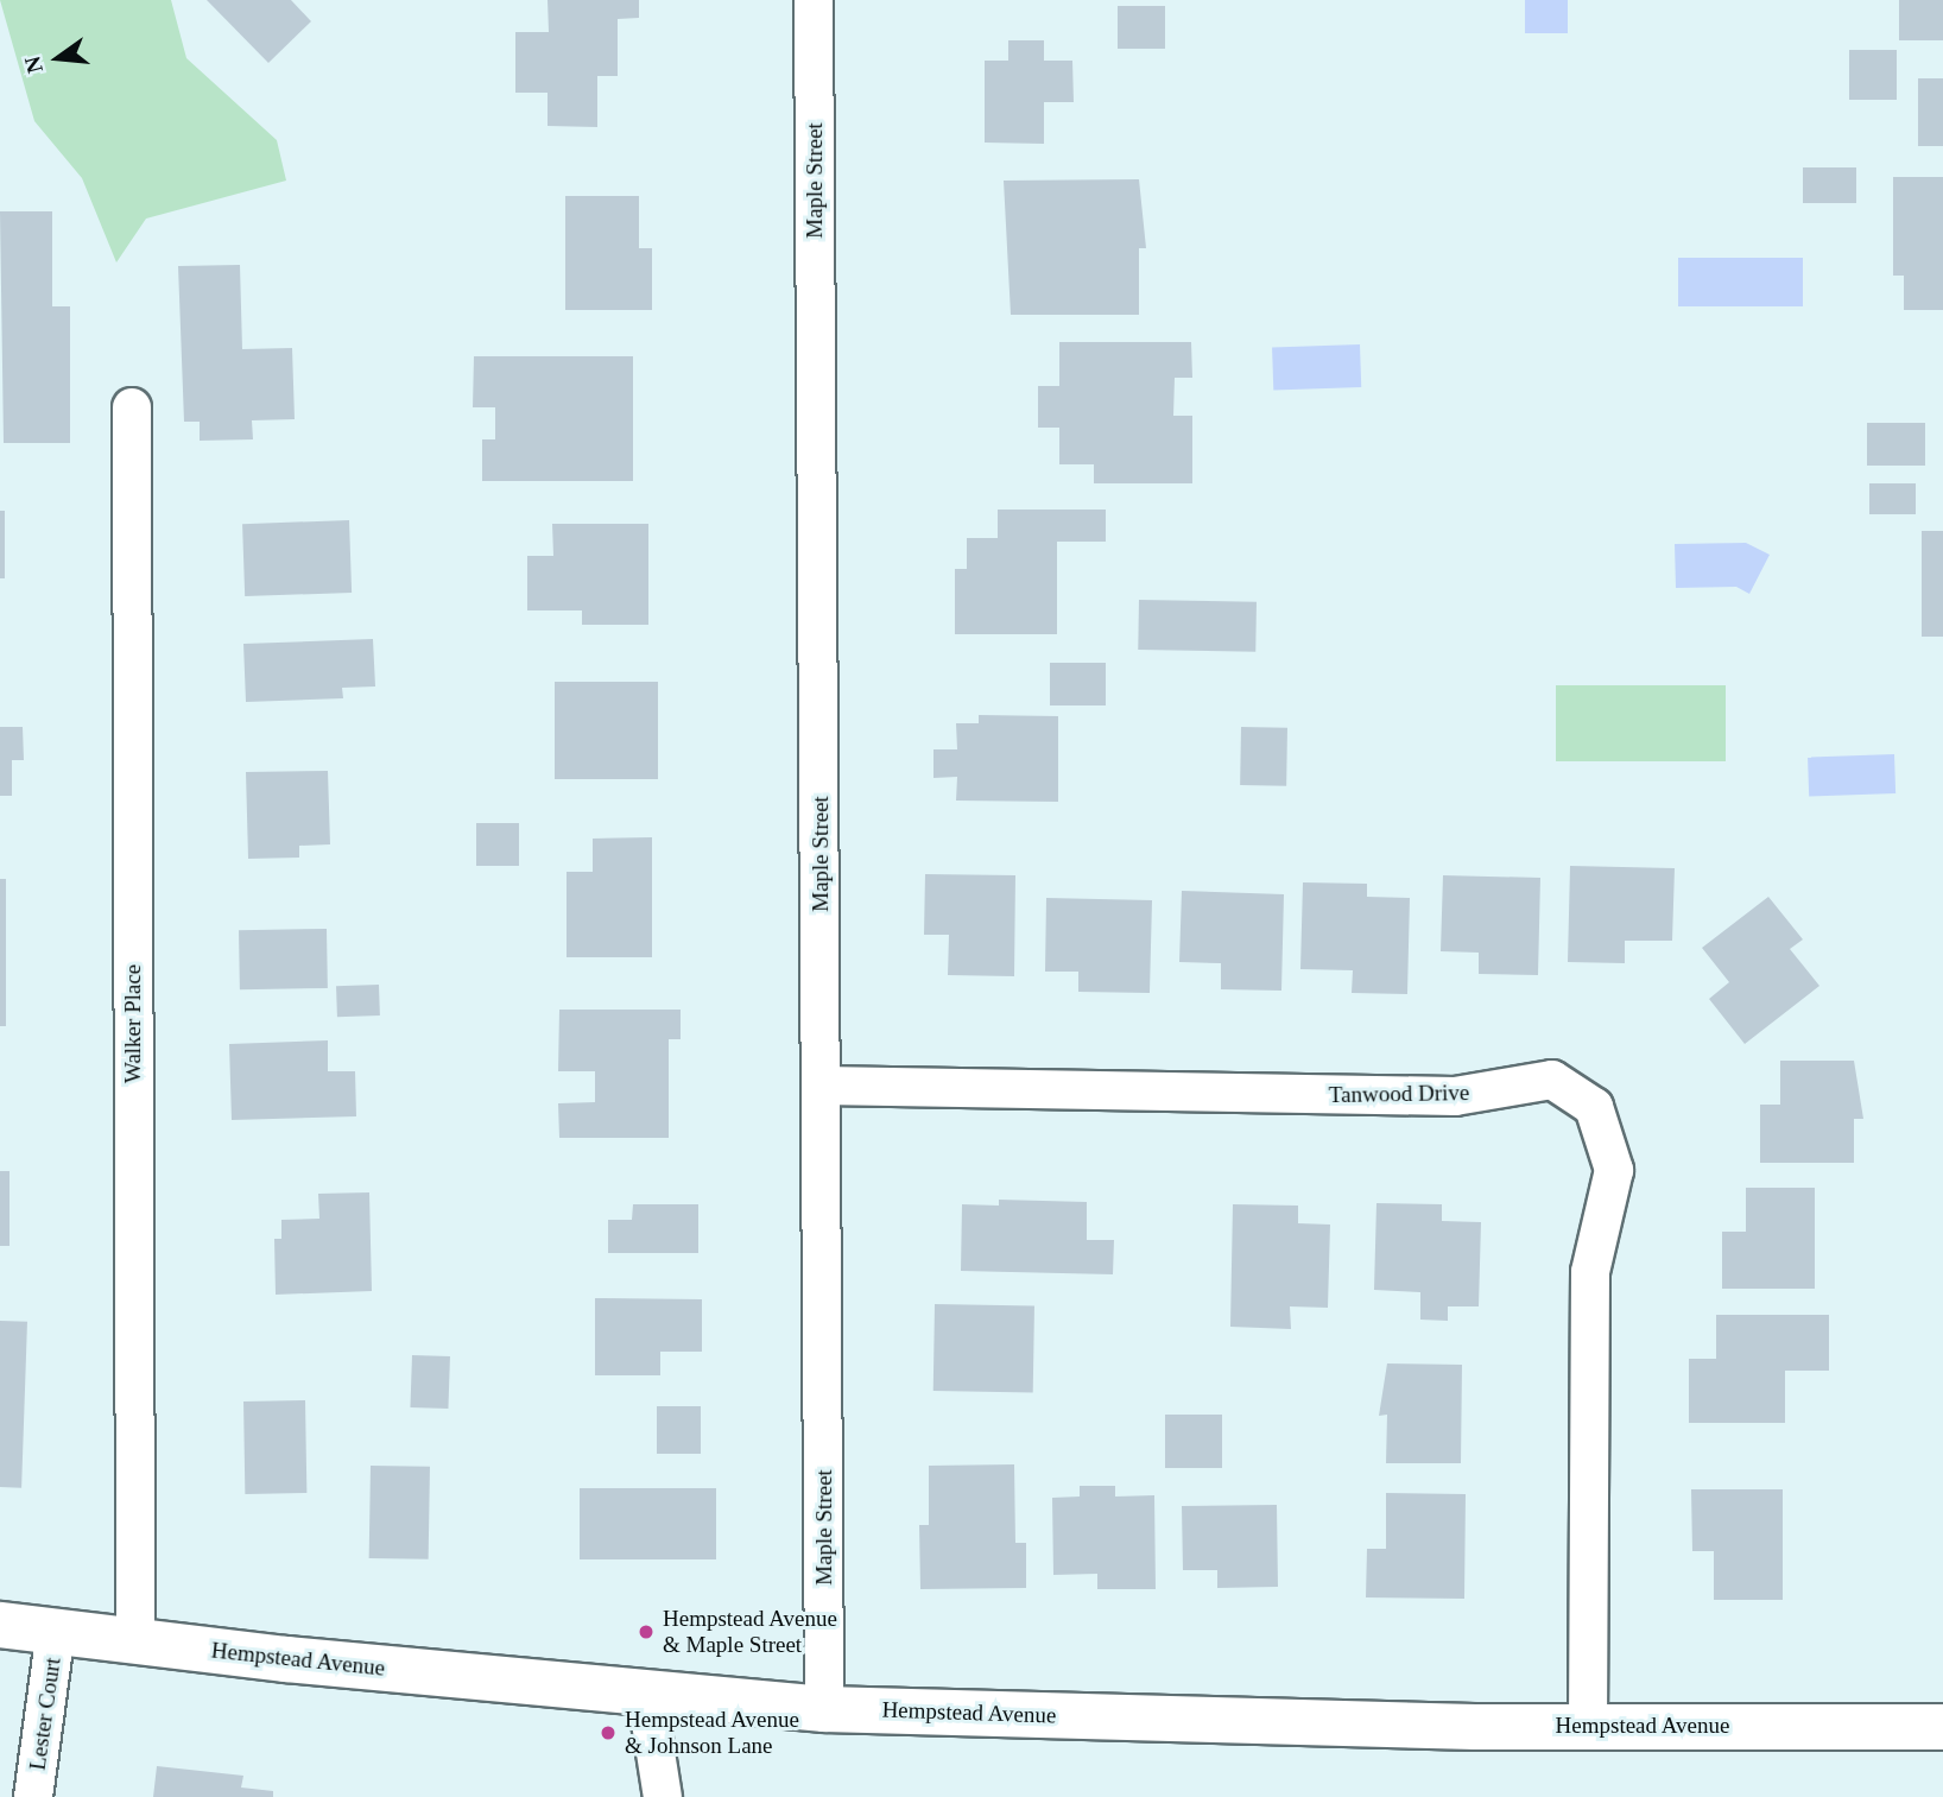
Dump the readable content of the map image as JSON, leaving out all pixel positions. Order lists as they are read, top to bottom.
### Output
{
  "streets": {
    "main road": ["Hempstead Avenue"],
    "street": [
      "Maple Street",
      "Walker Place",
      "Tanwood Drive",
      "Lester Court"
    ]
  },
  "crossings": [
    ["Maple Street", "Tanwood Drive"],
    ["Maple Street", "Hempstead Avenue"],
    ["Walker Place", "Hempstead Avenue"],
    ["Tanwood Drive", "Hempstead Avenue"],
    ["Hempstead Avenue", "Lester Court"]
  ],
  "places": ["Hempstead Avenue & Maple Street", "Hempstead Avenue & Johnson Lane"],
  "north": "left"
}
